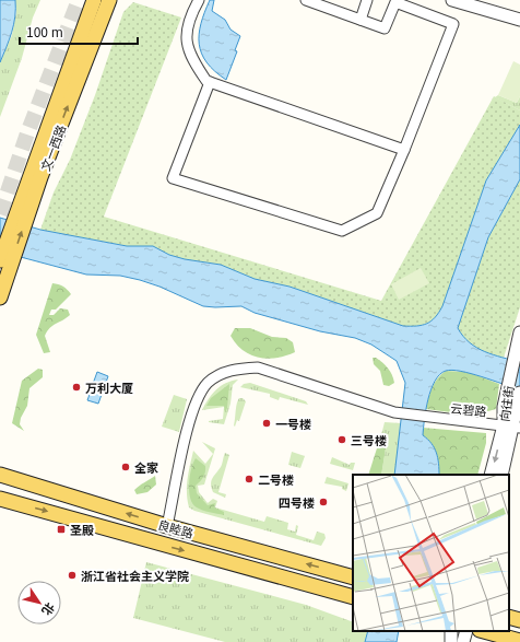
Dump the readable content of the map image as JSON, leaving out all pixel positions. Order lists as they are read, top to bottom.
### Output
{
  "streets": {
    "main road": ["文一西路", "良睦路"],
    "street": ["向往街", "云碧路"]
  },
  "crossings": [
    ["向往街", "云碧路"],
    ["云碧路", "良睦路"]
  ],
  "places": {
    "other": [
      "万利大厦",
      "一号楼",
      "三号楼",
      "全家",
      "二号楼",
      "四号楼",
      "浙江省社会主义学院"
    ],
    "transit": ["圣殿"]
  },
  "scale_bar": "100 m",
  "north": "bottom right"
}
